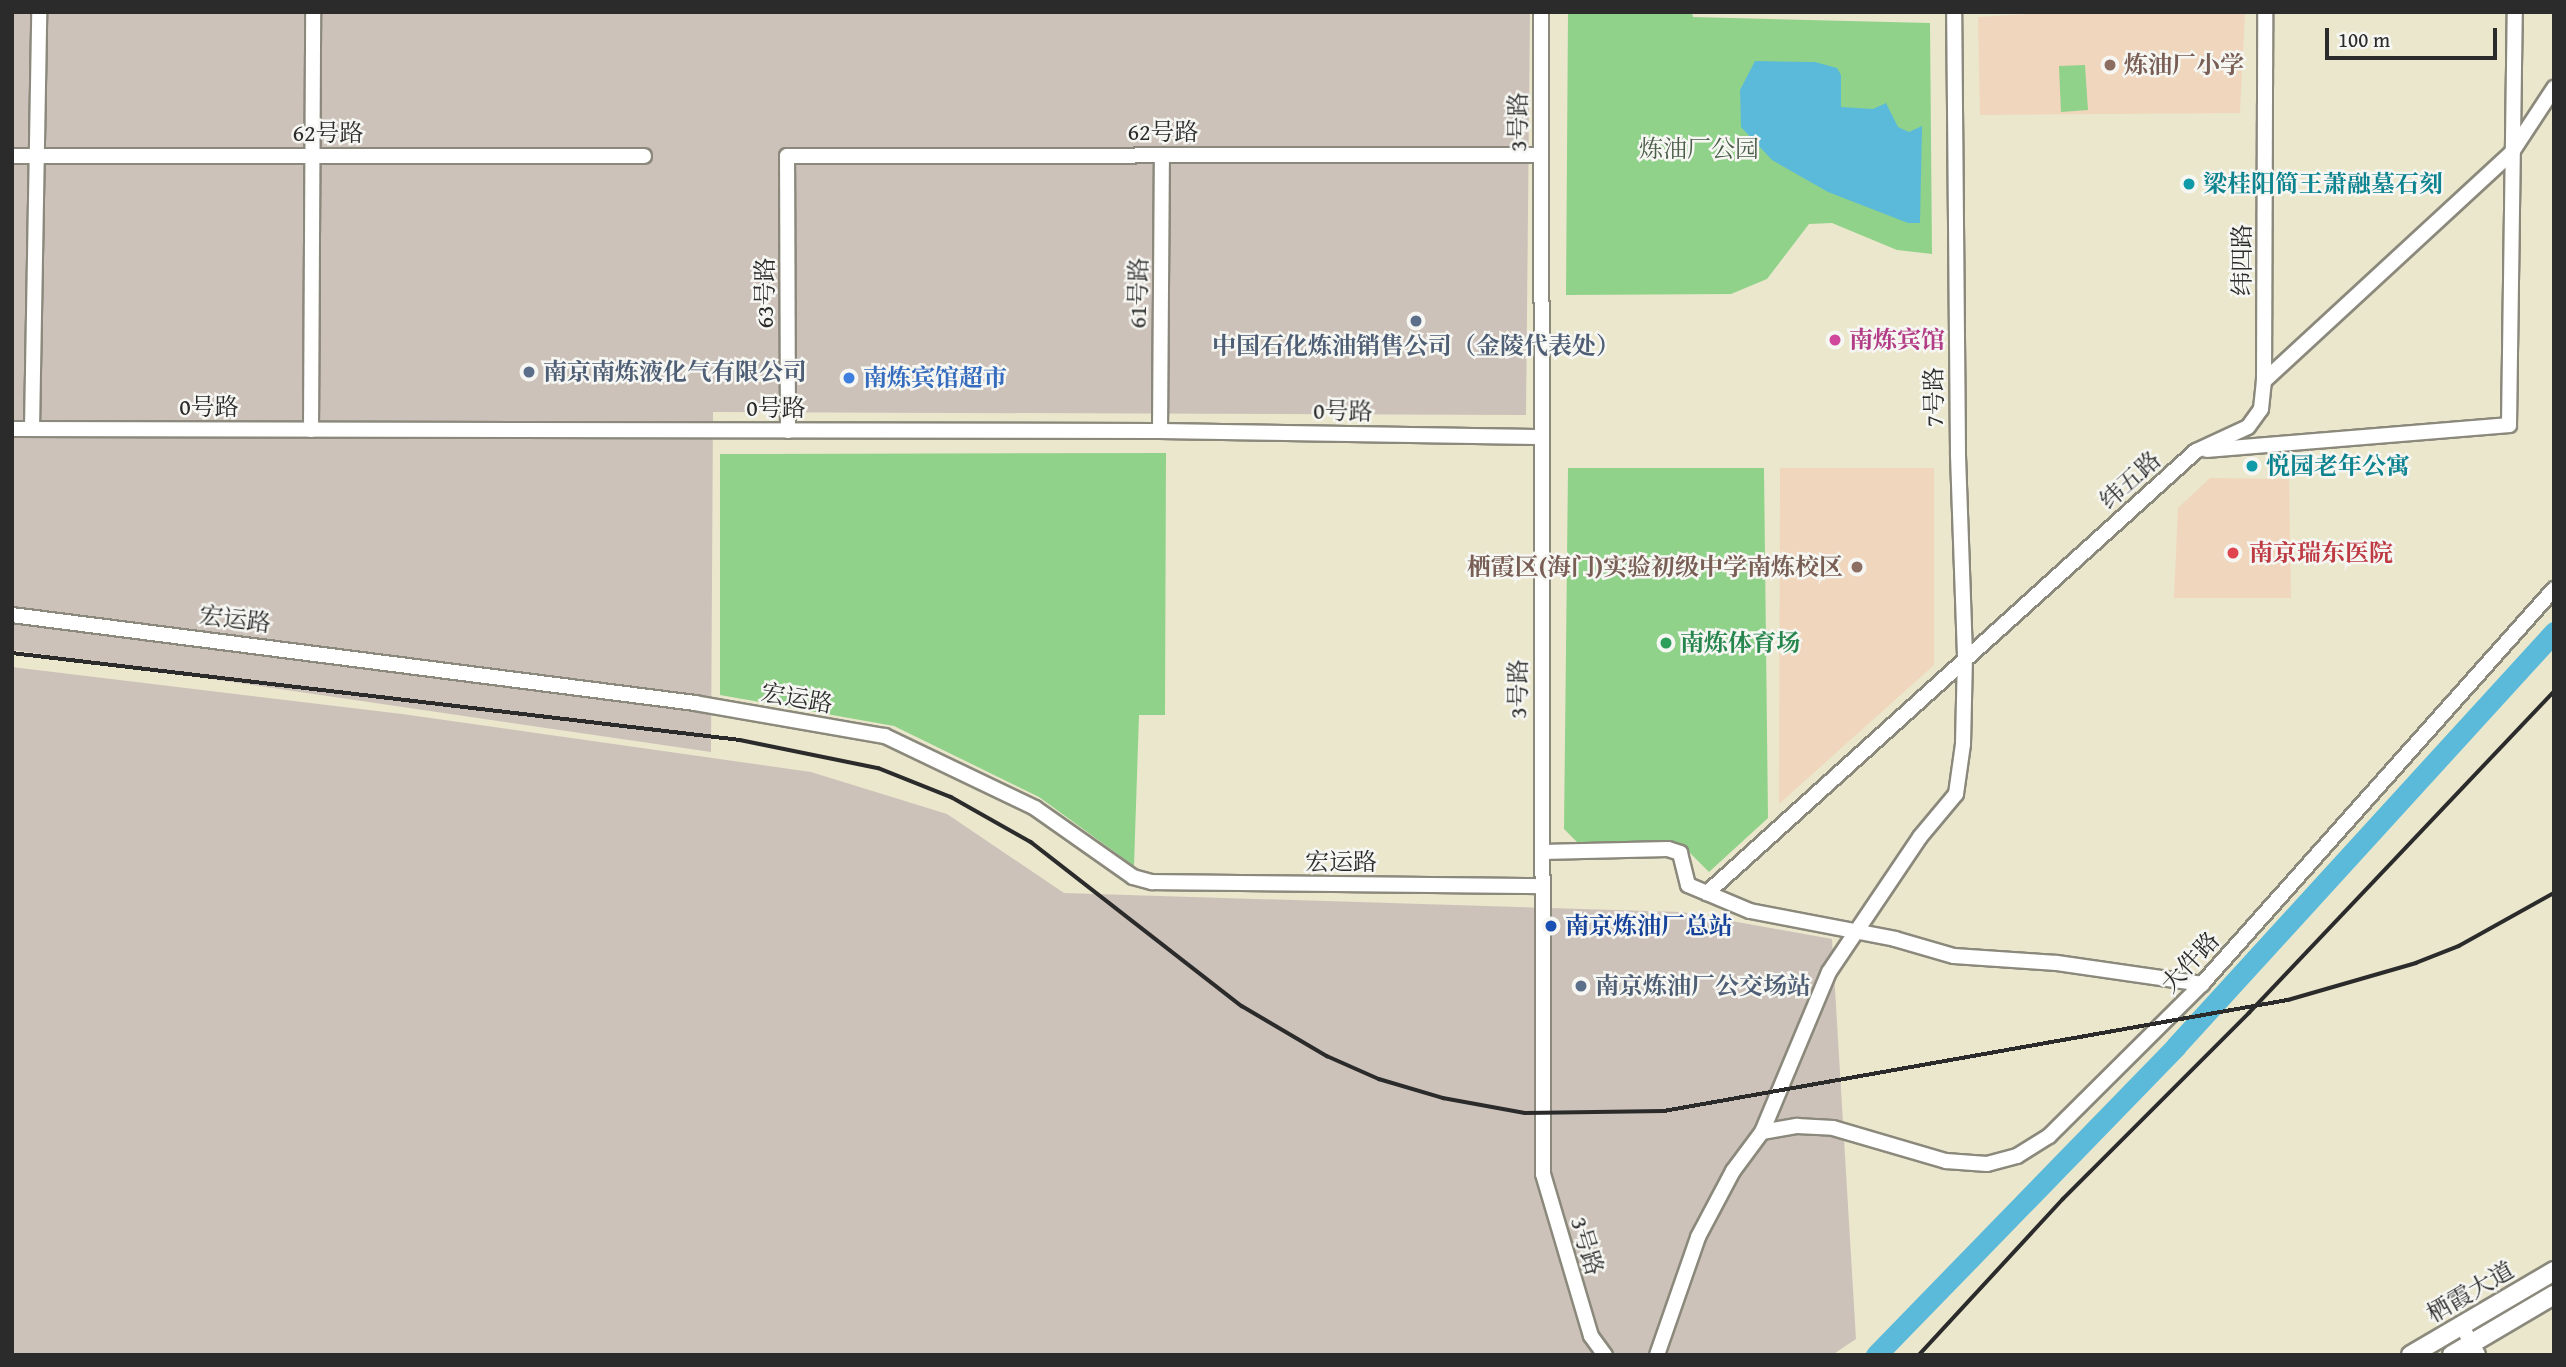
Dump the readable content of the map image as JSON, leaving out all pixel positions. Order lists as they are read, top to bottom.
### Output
{
  "streets": {
    "main road": ["栖霞大道"],
    "street": [
      "3号路",
      "62号路",
      "纬四路",
      "63号路",
      "61号路",
      "7号路",
      "0号路",
      "纬五路",
      "宏运路",
      "大件路"
    ]
  },
  "crossings": [
    ["3号路", "62号路"],
    ["3号路", "0号路"],
    ["3号路", "宏运路"],
    ["62号路", "63号路"],
    ["62号路", "61号路"],
    ["纬四路", "纬五路"],
    ["63号路", "0号路"],
    ["61号路", "0号路"],
    ["7号路", "纬五路"],
    ["7号路", "大件路"]
  ],
  "parks": ["炼油厂公园"],
  "places": [
    "炼油厂小学",
    "梁桂阳简王萧融墓石刻",
    "中国石化炼油销售公司（金陵代表处）",
    "南炼宾馆",
    "南京南炼液化气有限公司",
    "南炼宾馆超市",
    "悦园老年公寓",
    "南京瑞东医院",
    "栖霞区(海门)实验初级中学南炼校区",
    "南炼体育场",
    "南京炼油厂总站",
    "南京炼油厂公交场站"
  ],
  "scale_bar": "100 m"
}
